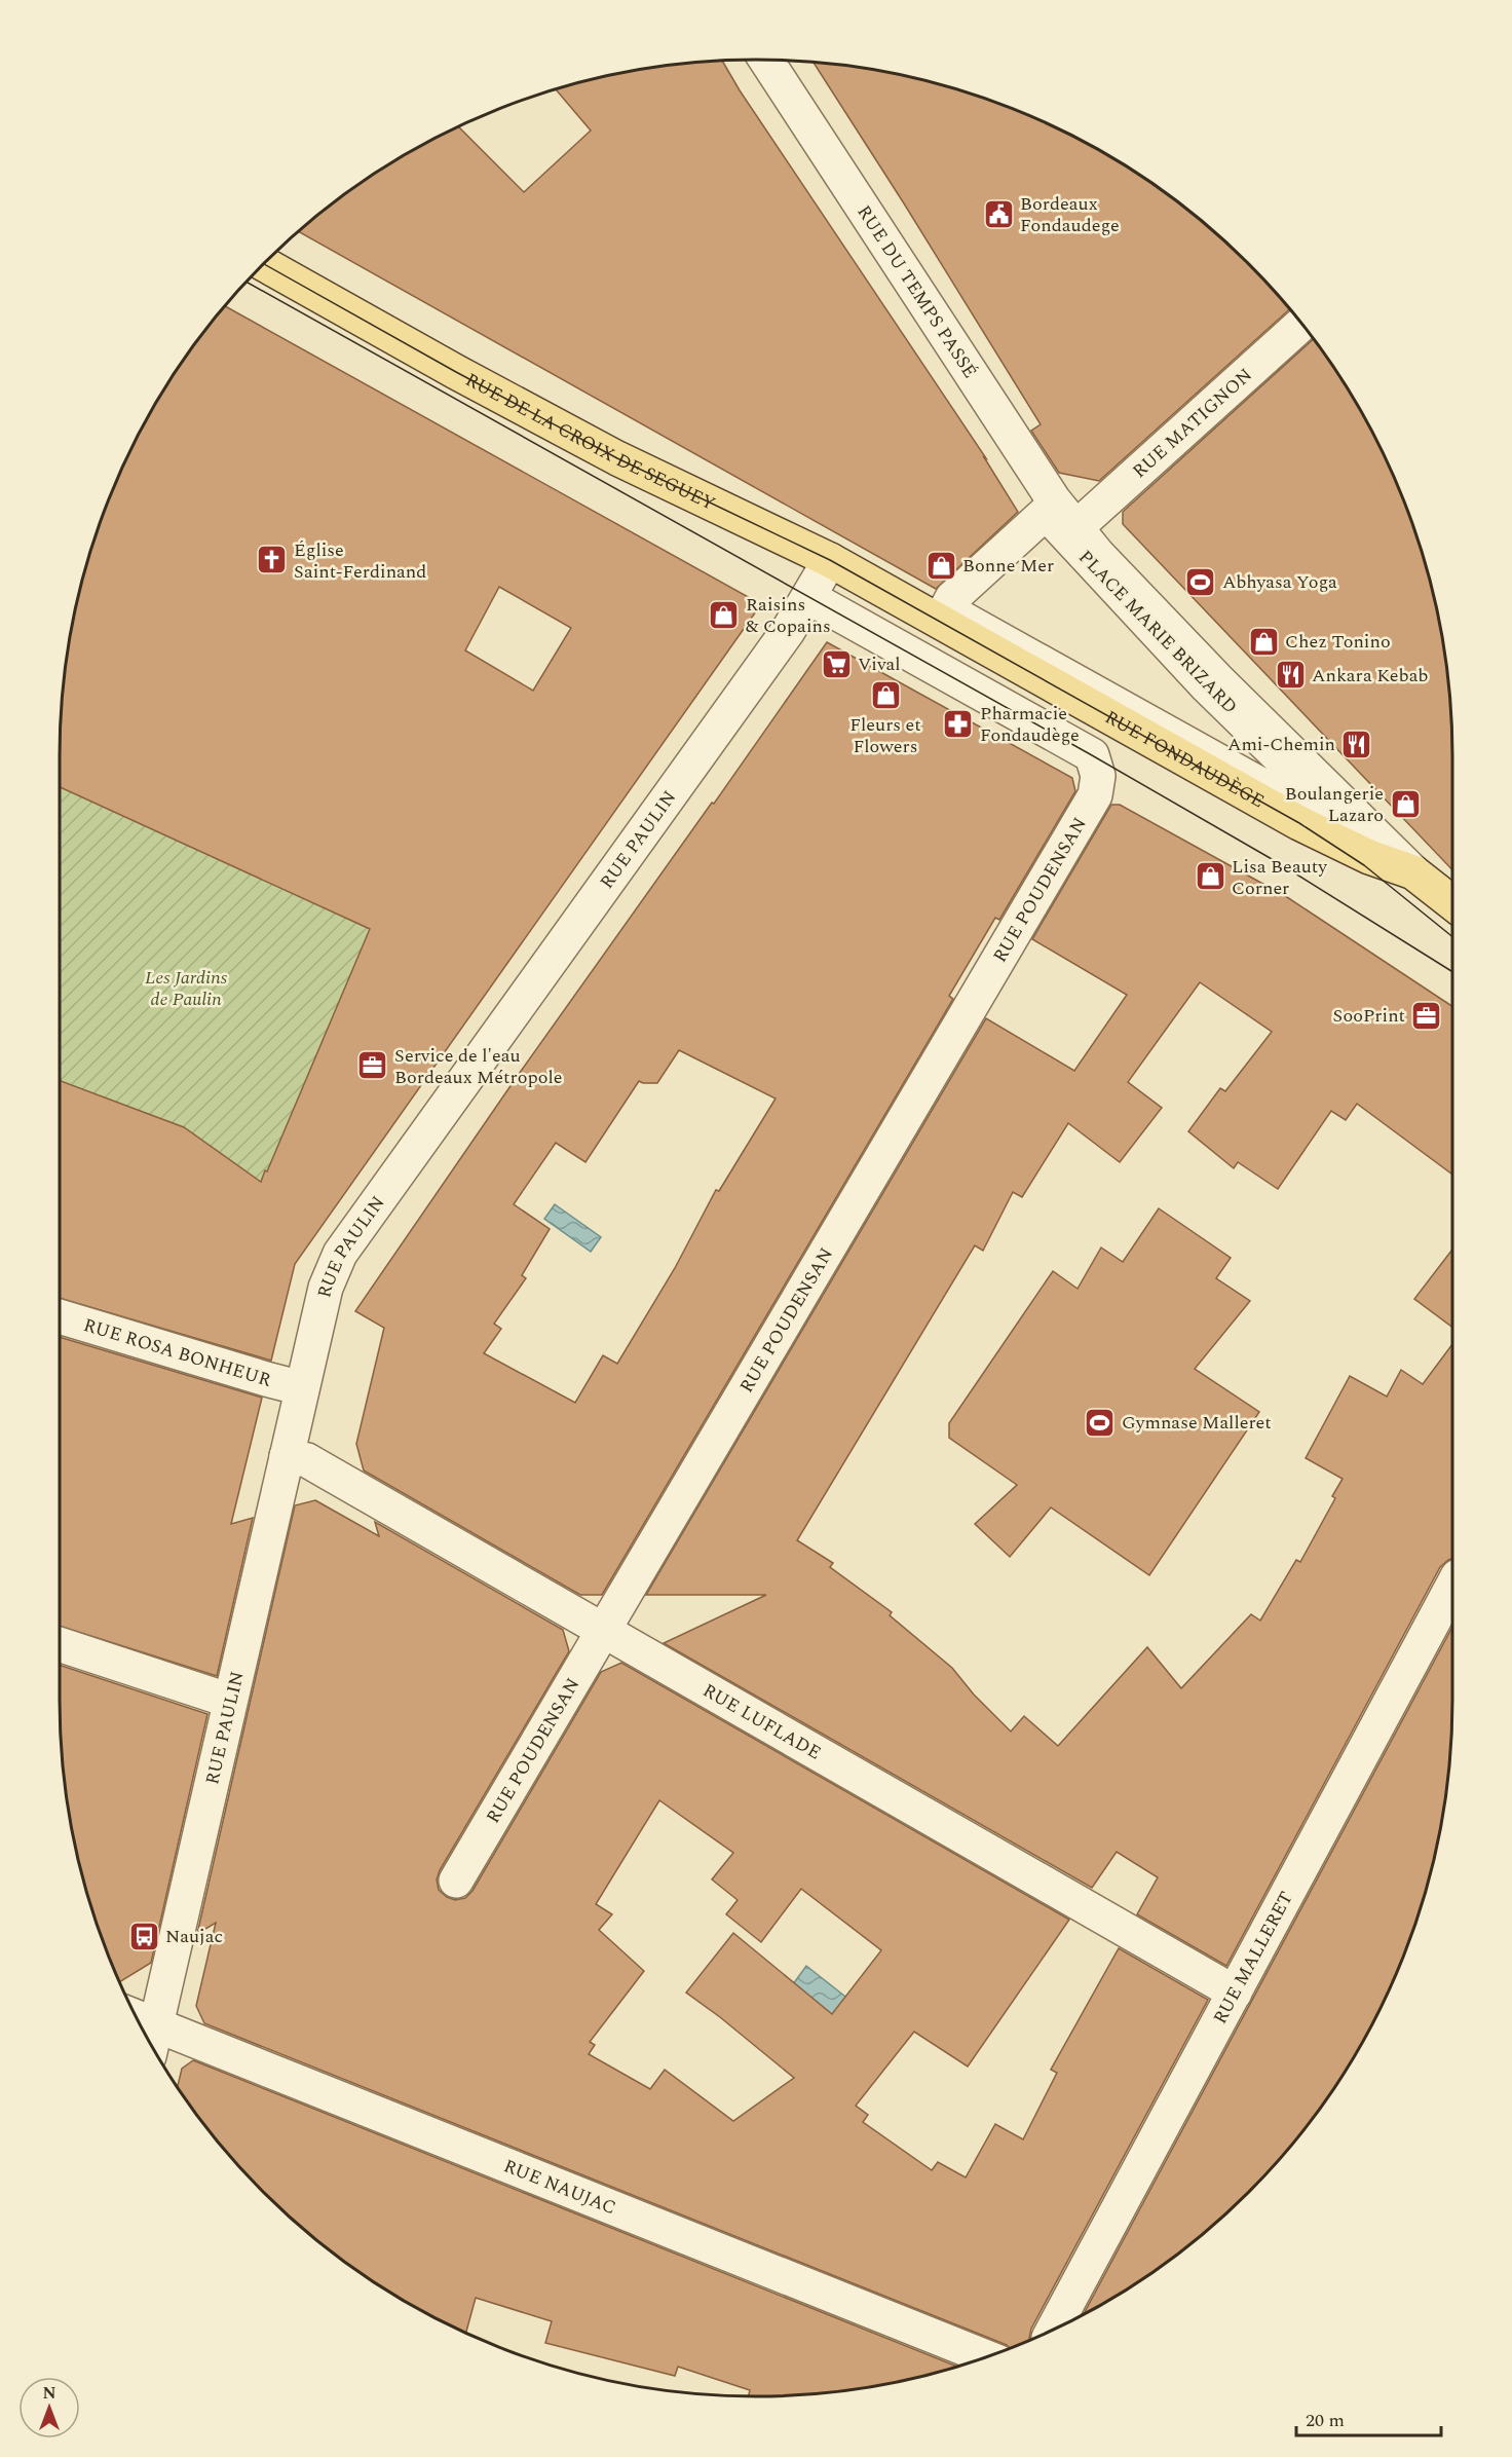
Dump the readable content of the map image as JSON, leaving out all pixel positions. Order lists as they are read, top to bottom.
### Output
{
  "streets": {
    "main road": ["RUE DE LA CROIX DE SEGUEY", "RUE FONDAUDÈGE"],
    "street": [
      "RUE DU TEMPS PASSÉ",
      "RUE MATIGNON",
      "PLACE MARIE BRIZARD",
      "RUE PAULIN",
      "RUE POUDENSAN",
      "RUE ROSA BONHEUR",
      "RUE LUFLADE",
      "RUE MALLERET",
      "RUE NAUJAC"
    ]
  },
  "crossings": [
    ["RUE DU TEMPS PASSÉ", "RUE MATIGNON"],
    ["RUE DU TEMPS PASSÉ", "PLACE MARIE BRIZARD"],
    ["RUE DU TEMPS PASSÉ", "RUE FONDAUDÈGE"],
    ["RUE MATIGNON", "PLACE MARIE BRIZARD"],
    ["RUE MATIGNON", "RUE FONDAUDÈGE"],
    ["RUE DE LA CROIX DE SEGUEY", "RUE FONDAUDÈGE"],
    ["RUE DE LA CROIX DE SEGUEY", "RUE PAULIN"],
    ["PLACE MARIE BRIZARD", "RUE FONDAUDÈGE"],
    ["RUE PAULIN", "RUE POUDENSAN"],
    ["RUE PAULIN", "RUE ROSA BONHEUR"],
    ["RUE PAULIN", "RUE LUFLADE"],
    ["RUE PAULIN", "RUE NAUJAC"],
    ["RUE POUDENSAN", "RUE LUFLADE"],
    ["RUE LUFLADE", "RUE MALLERET"]
  ],
  "parks": ["Les Jardins de Paulin"],
  "places": {
    "public building": ["Bordeaux Fondaudege"],
    "church": ["Église Saint-Ferdinand"],
    "shop": [
      "Bonne Mer",
      "Raisins & Copains",
      "Chez Tonino",
      "Fleurs et Flowers",
      "Boulangerie Lazaro",
      "Lisa Beauty Corner"
    ],
    "sports": ["Abhyasa Yoga", "Gymnase Malleret"],
    "supermarket": ["Vival"],
    "restaurant": ["Ankara Kebab", "Ami-Chemin"],
    "pharmacy": ["Pharmacie Fondaudège"],
    "office": ["SooPrint", "Service de l'eau Bordeaux Métropole"],
    "bus stop": ["Naujac"]
  },
  "scale_bar": "20 m",
  "north": "top"
}
